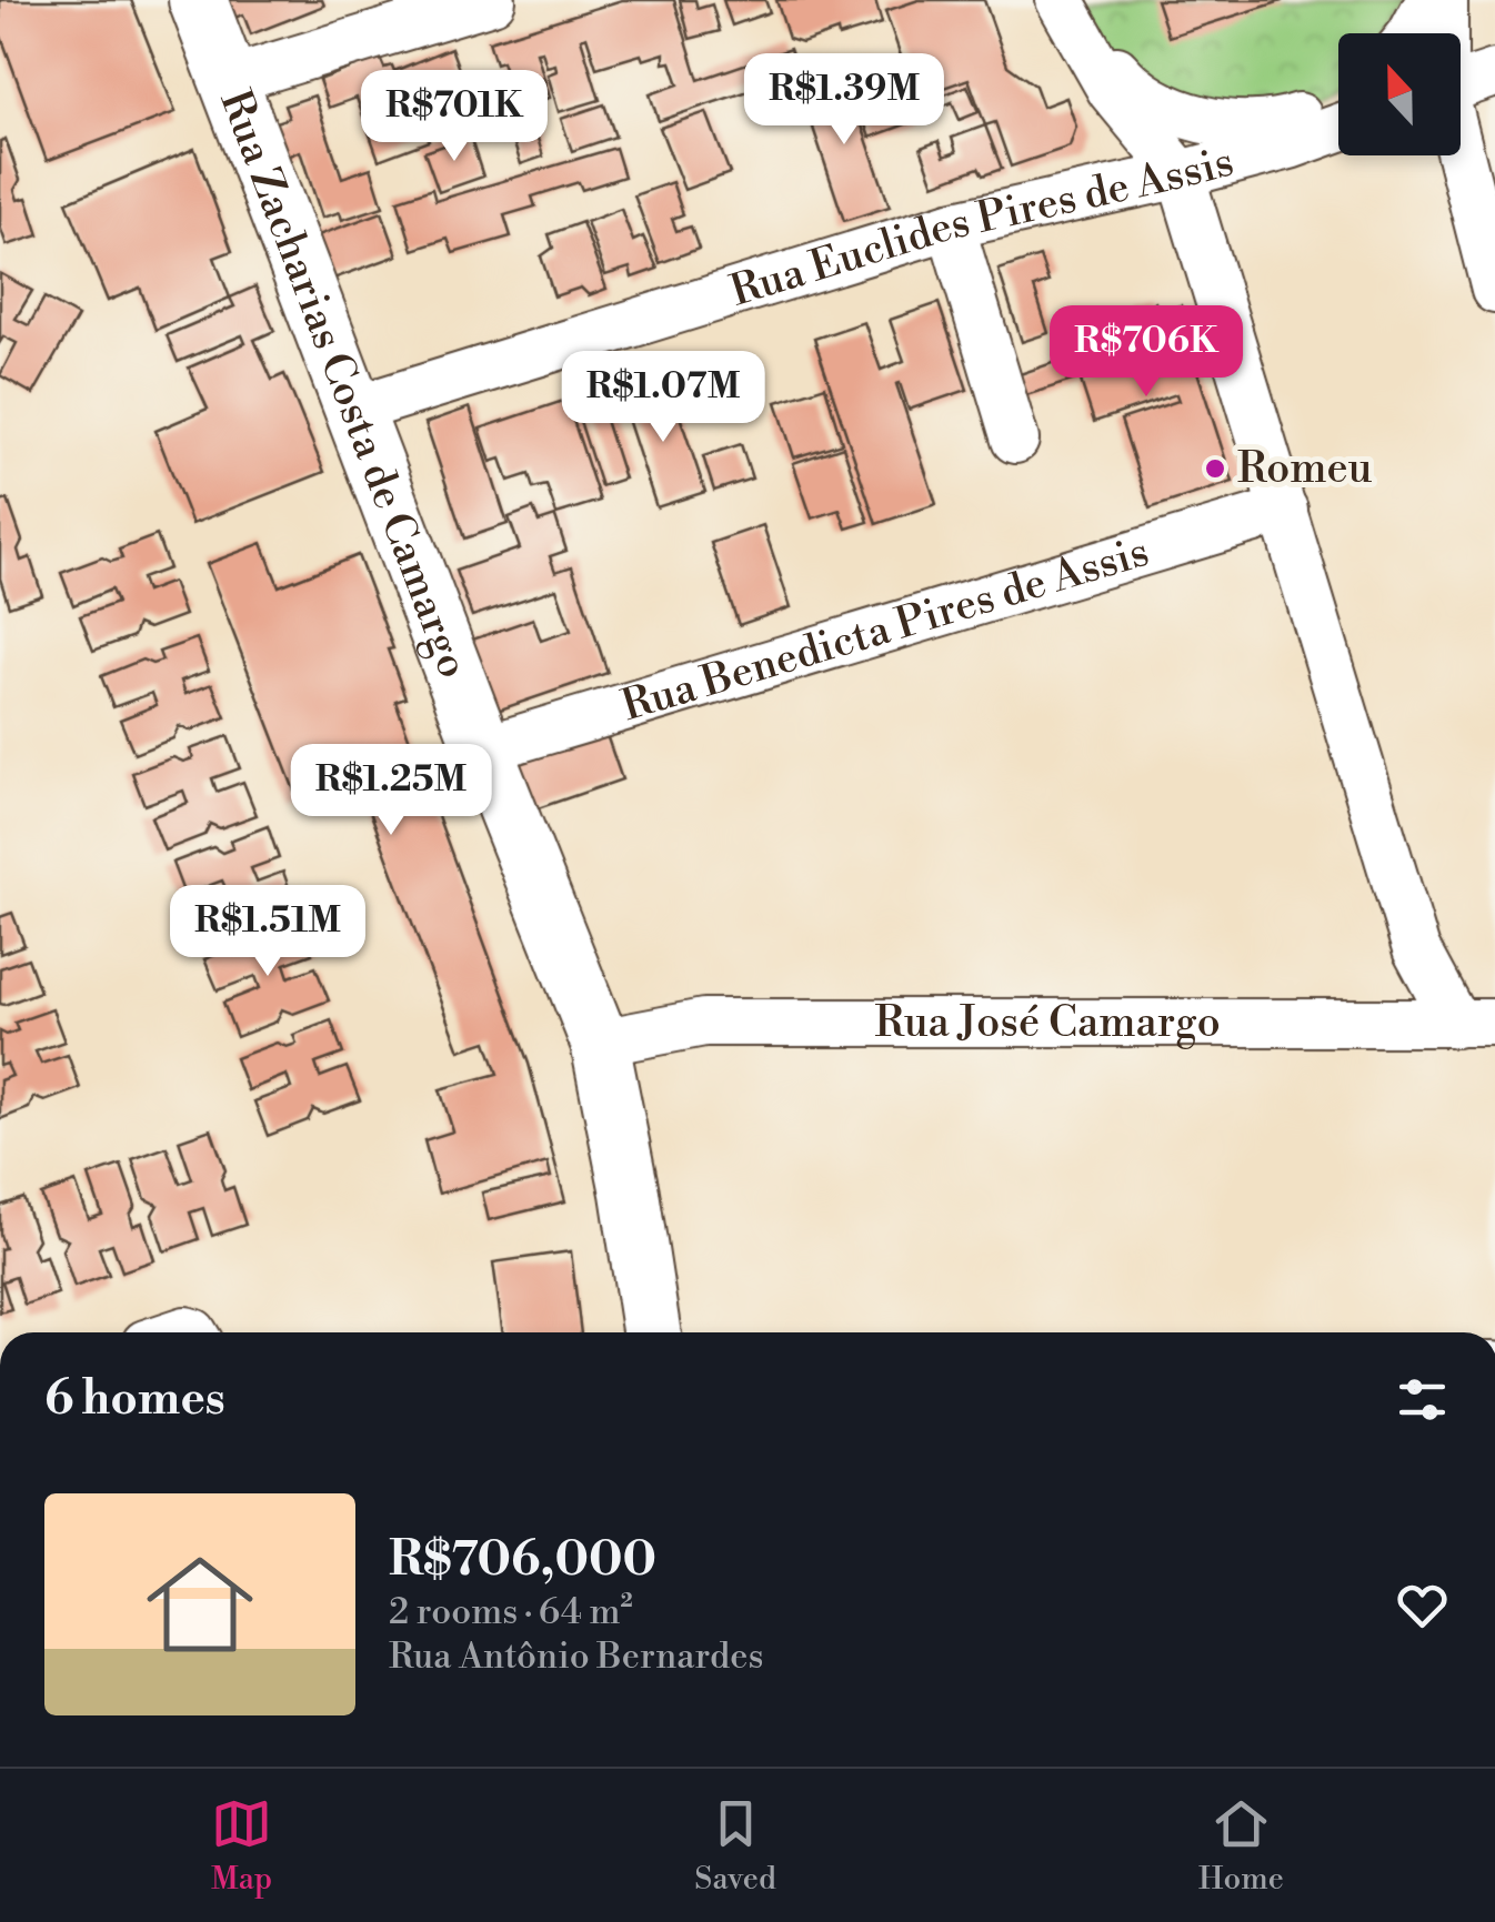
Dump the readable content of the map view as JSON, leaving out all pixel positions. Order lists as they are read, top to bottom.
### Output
{
  "streets": {
    "main road": ["Rua Zacharias Costa de Camargo"],
    "street": ["Rua Euclides Pires de Assis", "Rua Benedicta Pires de Assis", "Rua José Camargo"]
  },
  "crossings": [
    ["Rua Euclides Pires de Assis", "Rua Zacharias Costa de Camargo"],
    ["Rua Zacharias Costa de Camargo", "Rua Benedicta Pires de Assis"],
    ["Rua Zacharias Costa de Camargo", "Rua José Camargo"]
  ],
  "places": ["Romeu"],
  "north": "top",
  "page": {
    "price": [
      "R$1.39M",
      "R$701K",
      "R$706K",
      "R$1.07M",
      "R$1.25M",
      "R$1.51M"
    ],
    "heading": "6 homes",
    "list": [
      {
        "name": "R$706,000",
        "note": "2 rooms · 64 m² · Rua Antônio Bernardes"
      }
    ],
    "tabs": ["Map", "Saved", "Home"]
  }
}
